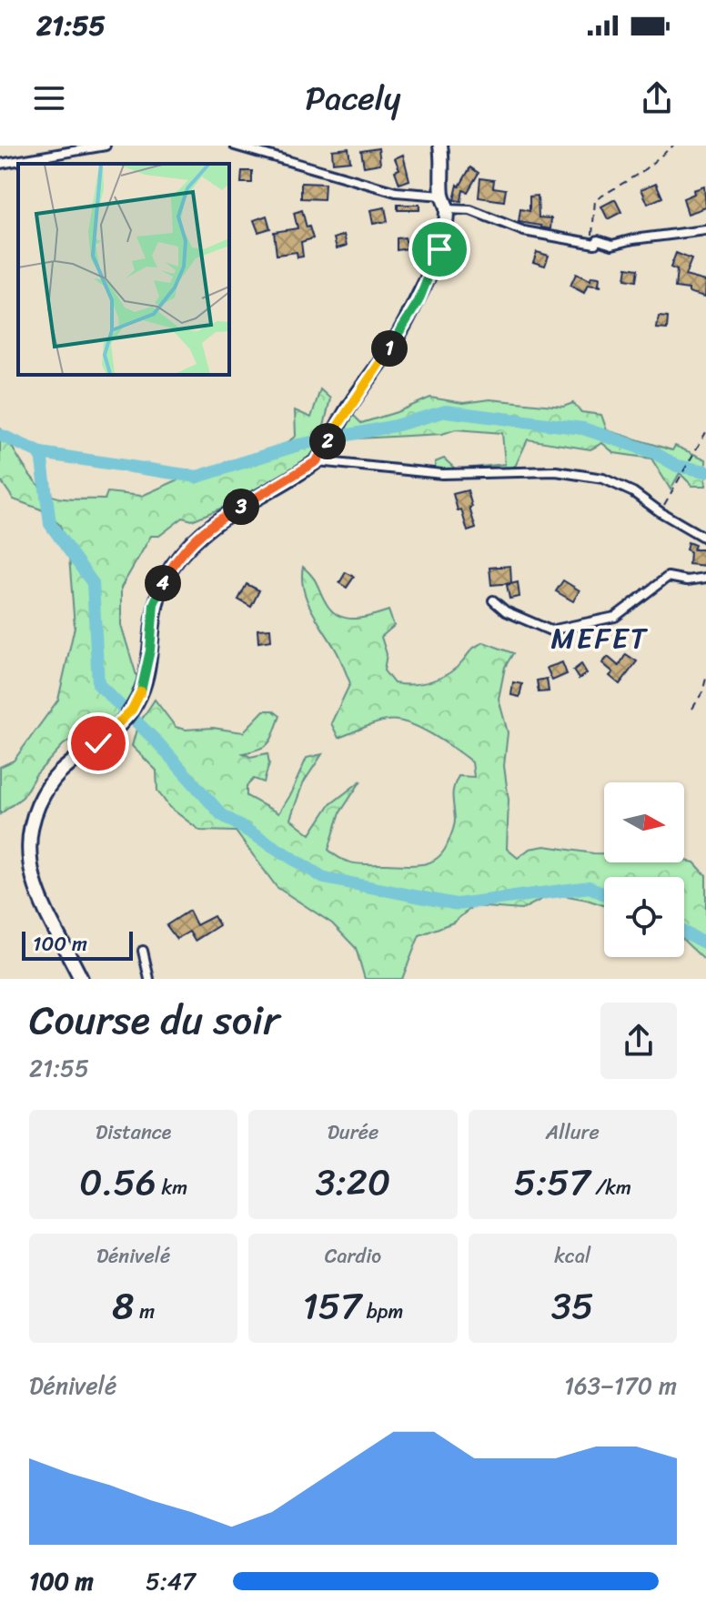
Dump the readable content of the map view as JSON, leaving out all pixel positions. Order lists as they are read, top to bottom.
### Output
{
  "districts": ["MEFET"],
  "scale_bar": "100 m",
  "north": "right",
  "page": {
    "status": "21:55",
    "header": "Pacely",
    "pins": [
      "1",
      "2",
      "3",
      "4"
    ],
    "scale": "100 m",
    "heading": ["Course du soir", "21:55"],
    "stats": [
      ["Distance", "0.56 km"],
      ["Durée", "3:20"],
      ["Allure", "5:57 /km"],
      ["Dénivelé", "8 m"],
      ["Cardio", "157 bpm"],
      ["kcal", "35"]
    ],
    "chart": ["Dénivelé", "163–170 m"],
    "list": [
      {
        "name": "100 m",
        "note": "5:47"
      }
    ]
  }
}
